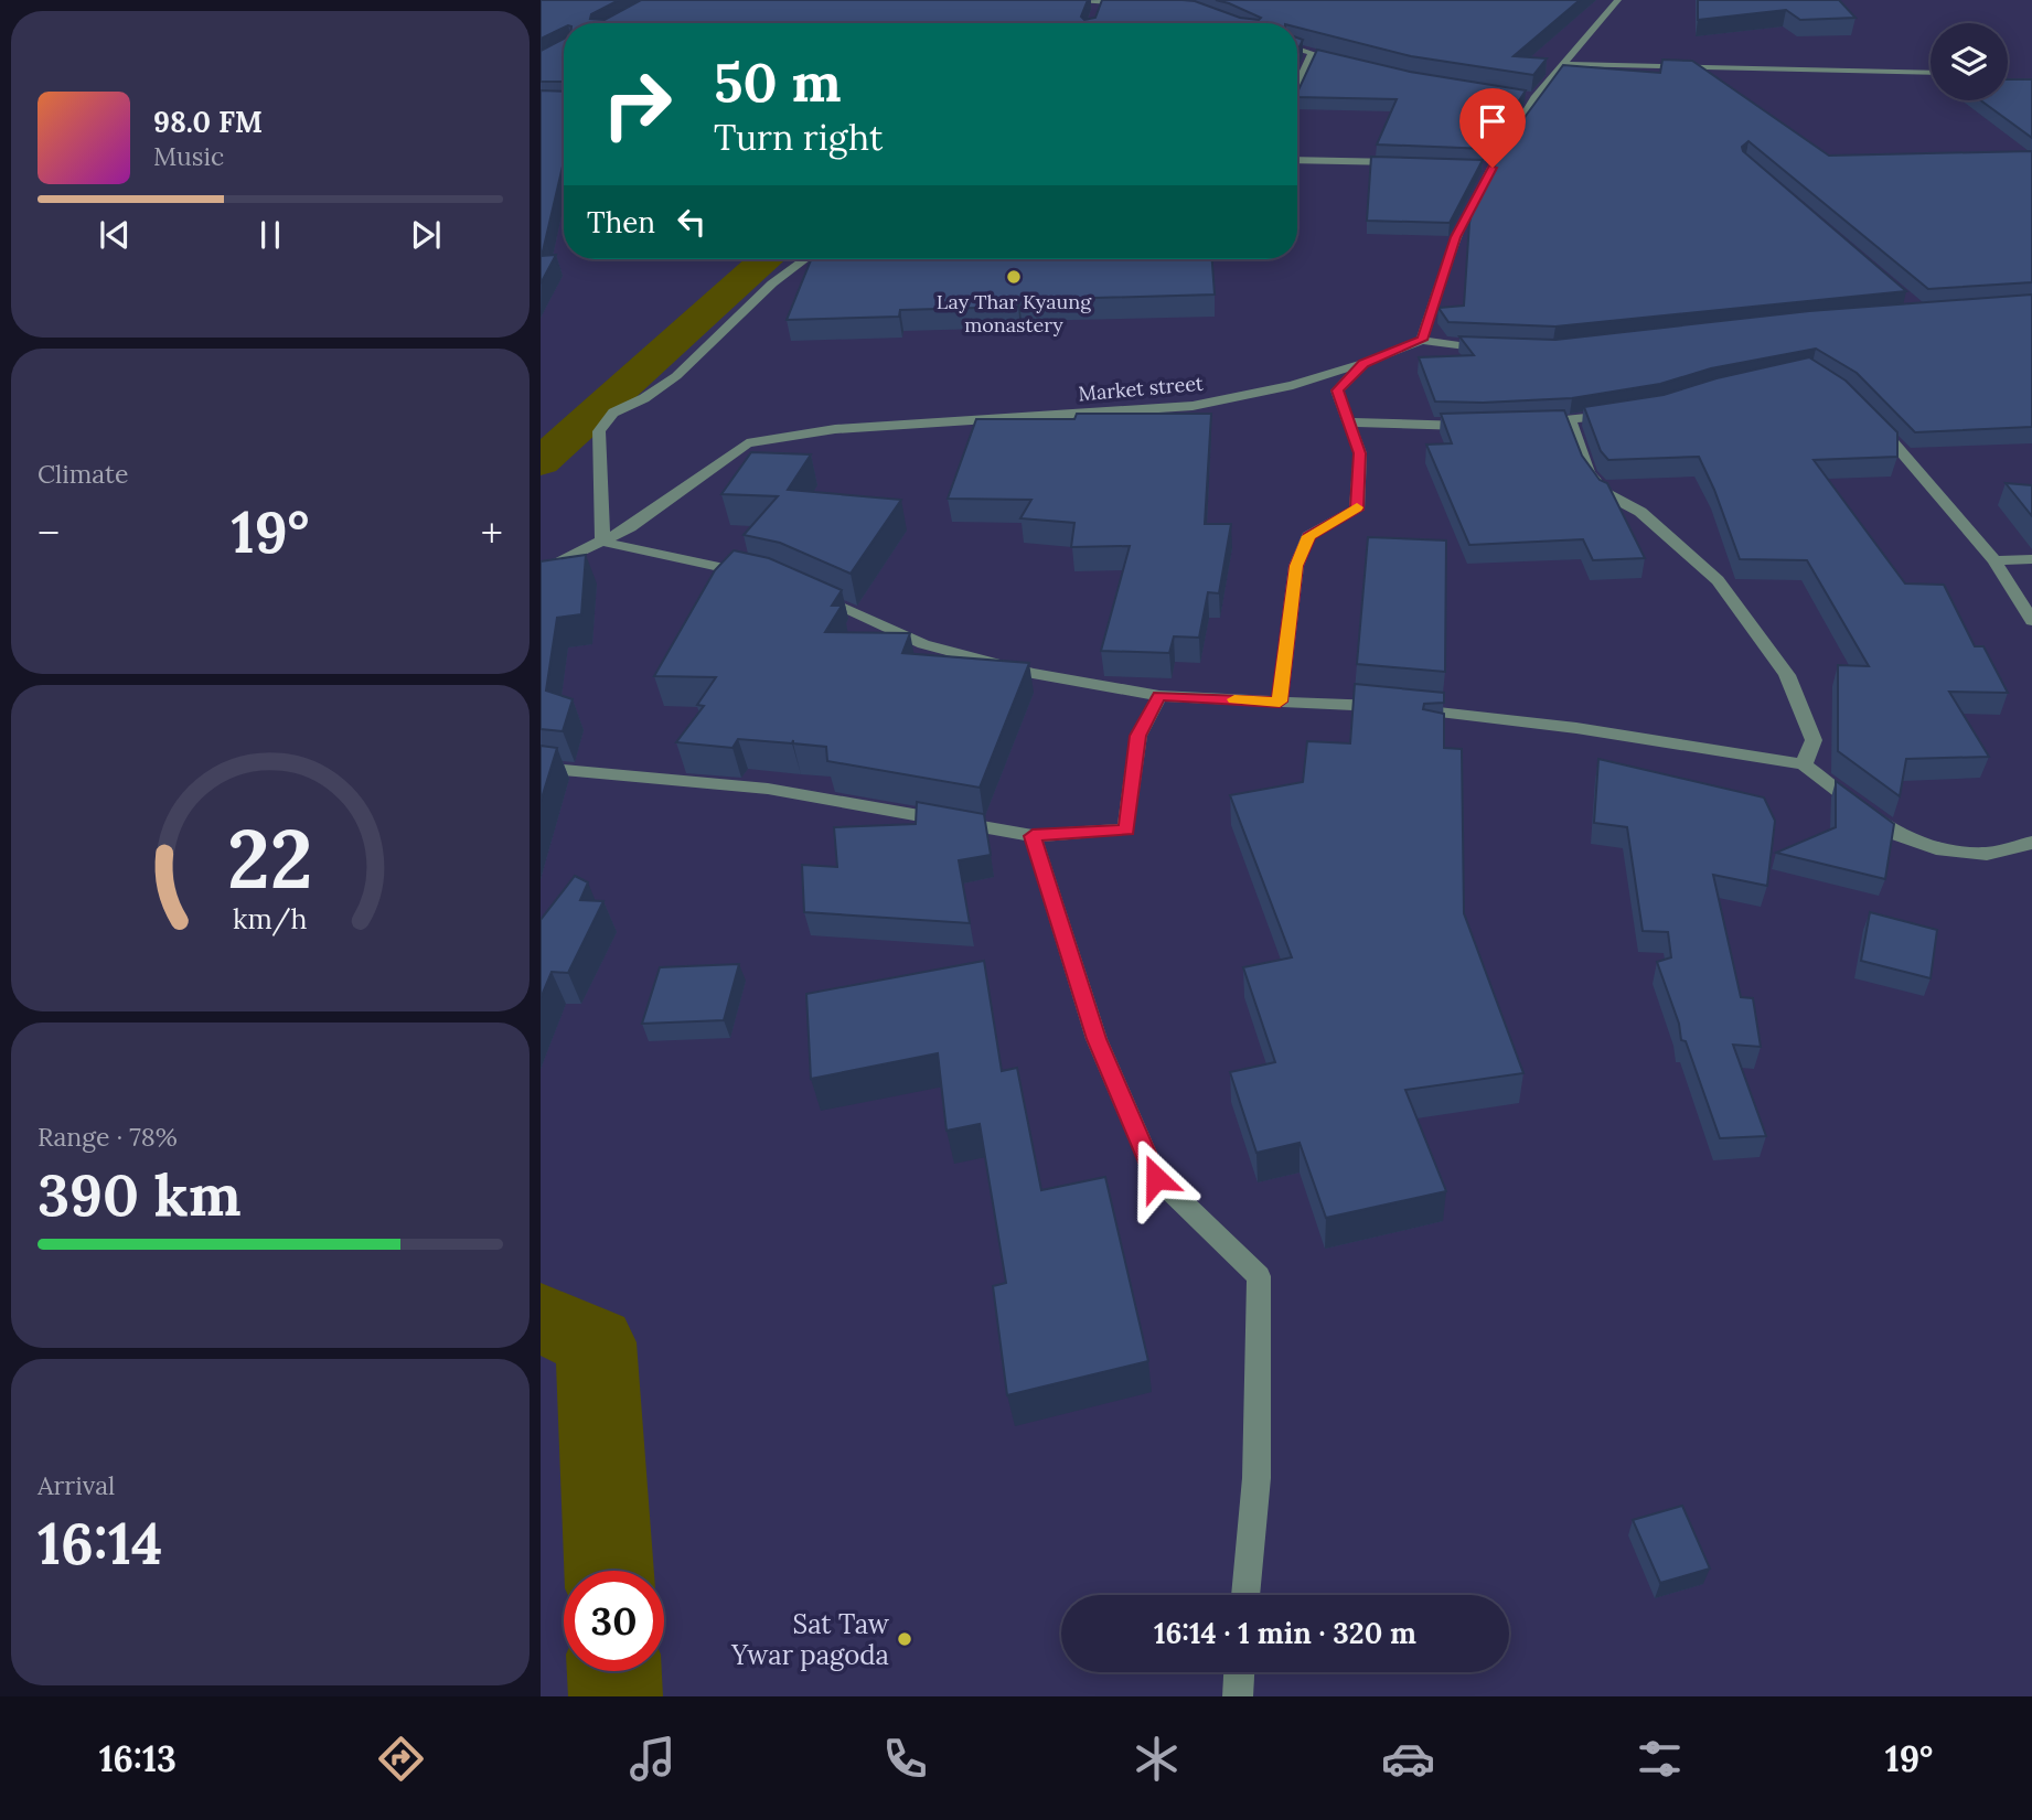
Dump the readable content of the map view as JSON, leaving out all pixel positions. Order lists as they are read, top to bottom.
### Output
{
  "streets": {
    "street": ["Market street"]
  },
  "places": ["Lay Thar Kyaung monastery", "Sat Taw Ywar pagoda"],
  "page": {
    "turn": ["50 m", "Turn right"],
    "song": ["98.0 FM", "Music"],
    "then": "Then",
    "tile": [
      "Climate",
      ["Range · 78%", "390 km"],
      ["Arrival", "16:14"]
    ],
    "heat": ["−", "19°", "+"],
    "limit": "30",
    "trip": "16:14 · 1 min · 320 m",
    "tabs": ["16:13", "19°"],
    "gauge": ["22", "km/h"]
  }
}
